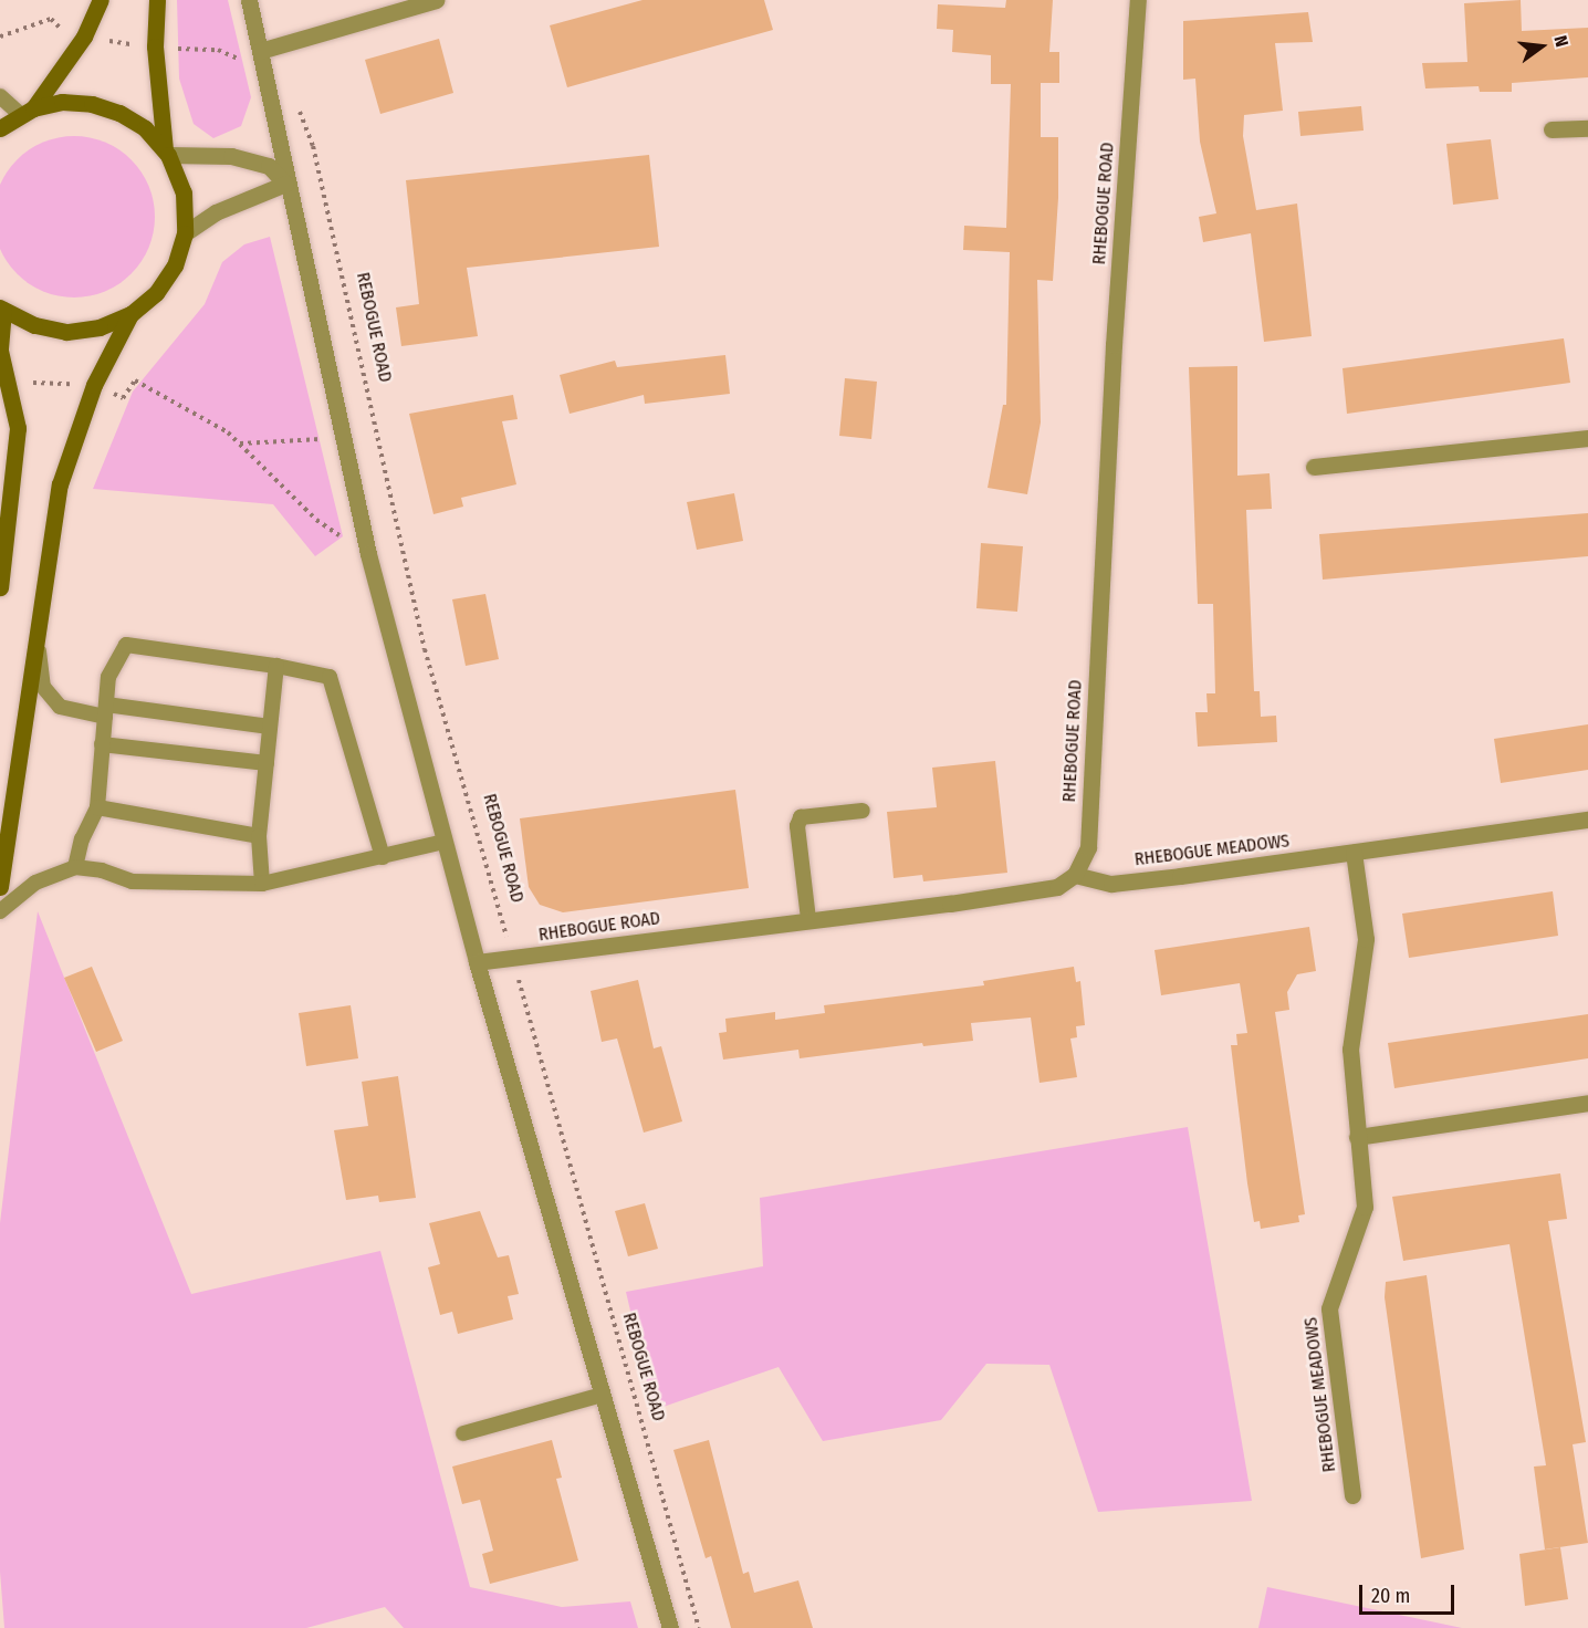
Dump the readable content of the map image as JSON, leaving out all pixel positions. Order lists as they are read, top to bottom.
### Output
{
  "streets": {
    "street": ["RHEBOGUE ROAD", "RHEBOGUE MEADOWS"],
    "path": ["REBOGUE ROAD"]
  },
  "crossings": [
    ["RHEBOGUE ROAD", "REBOGUE ROAD"],
    ["RHEBOGUE ROAD", "RHEBOGUE MEADOWS"]
  ],
  "scale_bar": "20 m",
  "north": "right"
}
